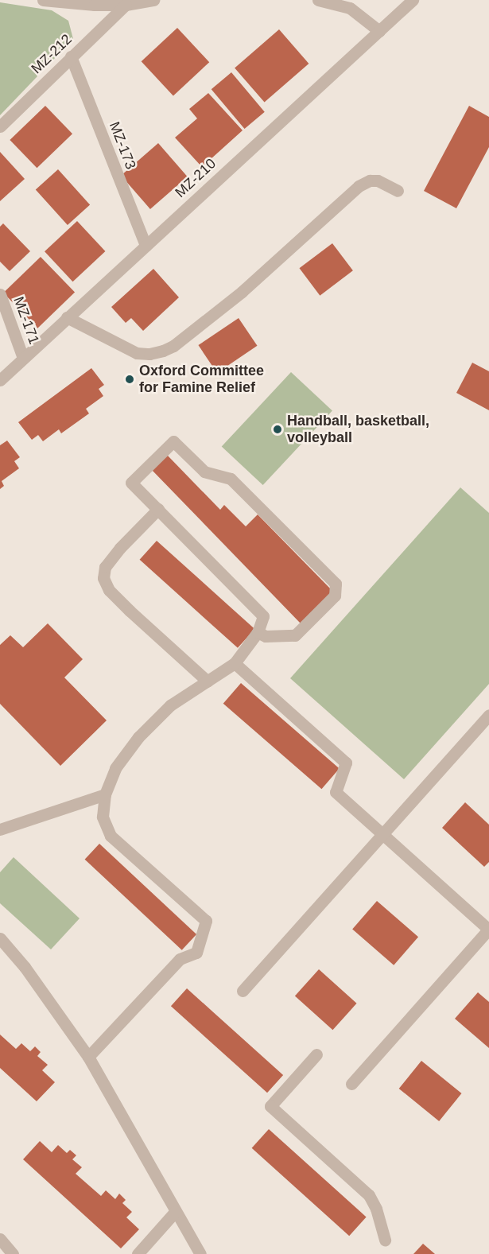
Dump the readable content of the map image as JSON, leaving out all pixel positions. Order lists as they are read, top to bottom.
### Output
{
  "streets": {
    "street": [
      "MZ-212",
      "MZ-173",
      "MZ-210",
      "MZ-171"
    ]
  },
  "crossings": [
    ["MZ-212", "MZ-173"],
    ["MZ-173", "MZ-210"],
    ["MZ-210", "MZ-171"]
  ],
  "places": ["Oxford Committee for Famine Relief", "Handball, basketball, volleyball"]
}
